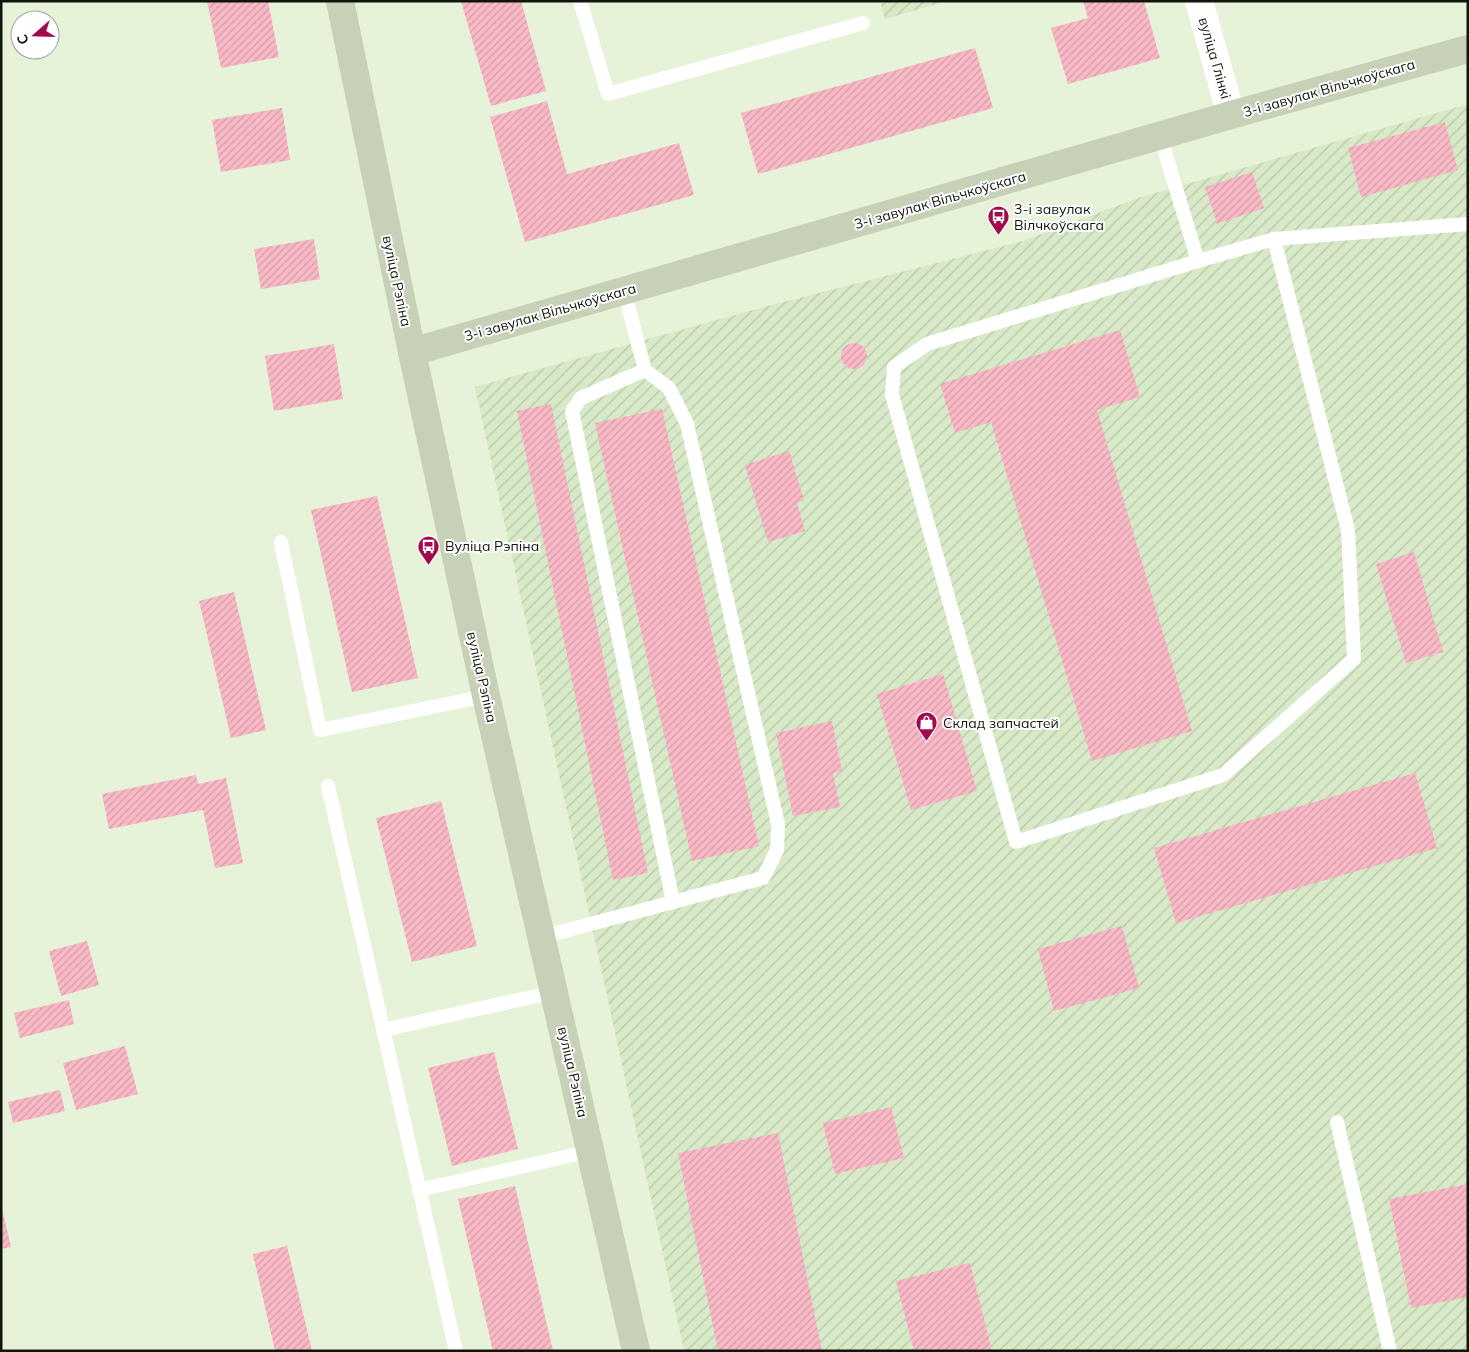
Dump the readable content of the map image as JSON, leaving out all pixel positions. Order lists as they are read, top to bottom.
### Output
{
  "streets": {
    "street": ["вуліца Глінкі", "3-і завулак Вільчкоўскага", "вуліца Рэпіна"]
  },
  "crossings": [
    ["вуліца Глінкі", "3-і завулак Вільчкоўскага"],
    ["3-і завулак Вільчкоўскага", "вуліца Рэпіна"]
  ],
  "places": {
    "bus stop": ["3-і завулак Вілчкоўскага", "Вуліца Рэпіна"],
    "shop": ["Склад запчастей"]
  },
  "north": "left"
}
